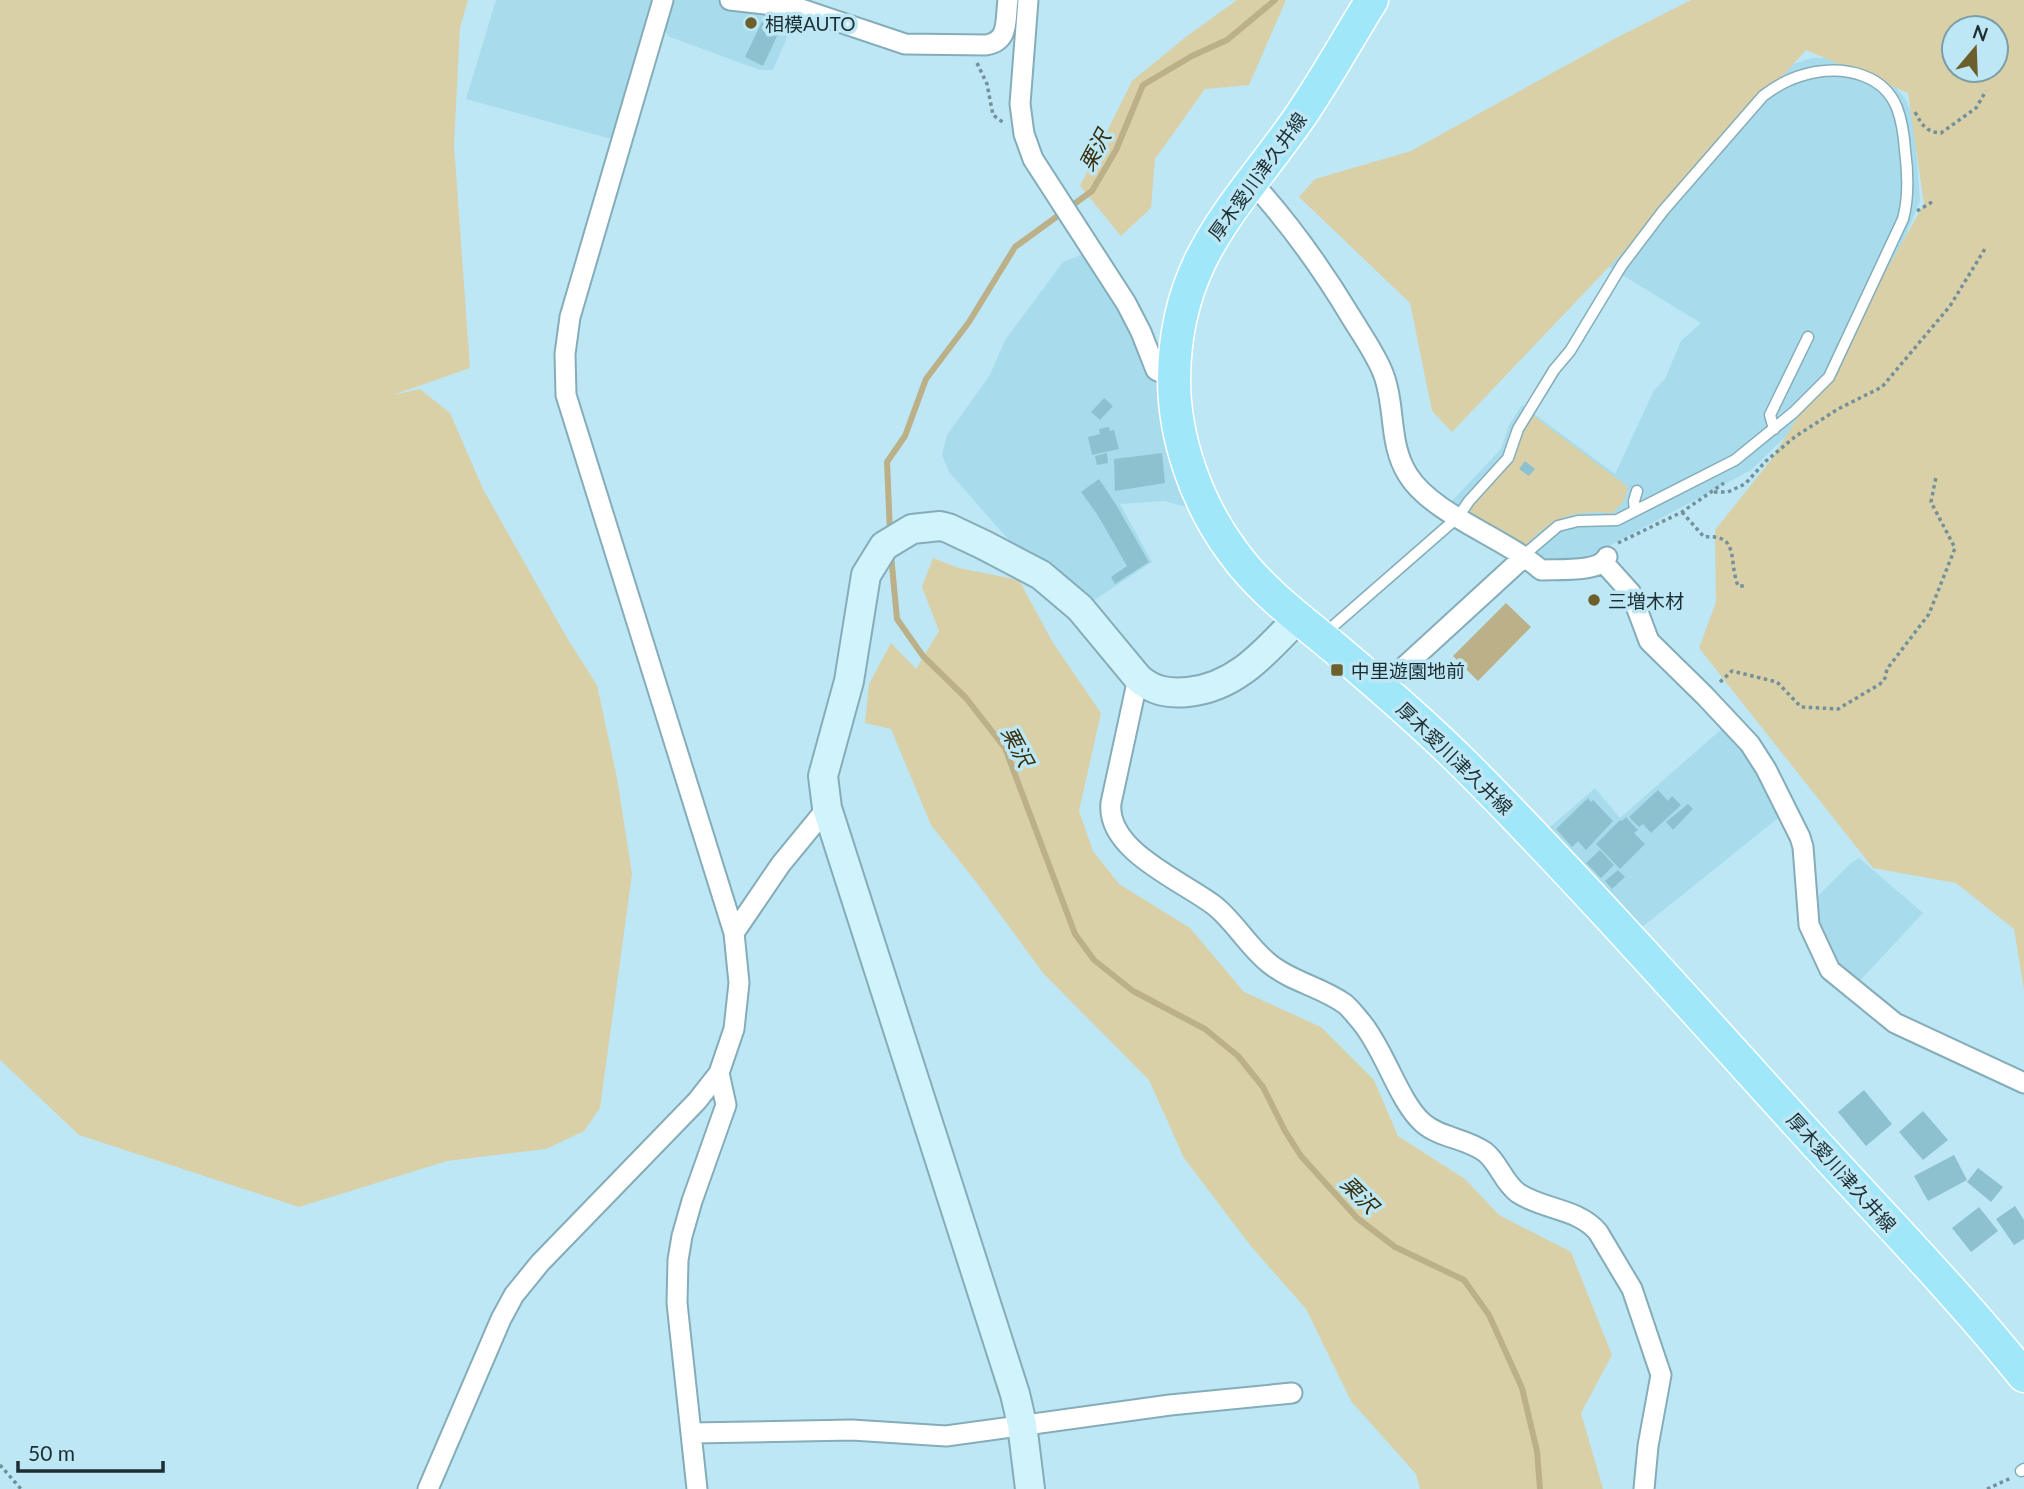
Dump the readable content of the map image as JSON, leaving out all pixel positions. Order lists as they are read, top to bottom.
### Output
{
  "streets": {
    "main road": ["厚木愛川津久井線"]
  },
  "water": ["栗沢"],
  "places": {
    "other": ["相模AUTO", "三増木材"],
    "transit": ["中里遊園地前"]
  },
  "scale_bar": "50 m",
  "north": "top"
}
